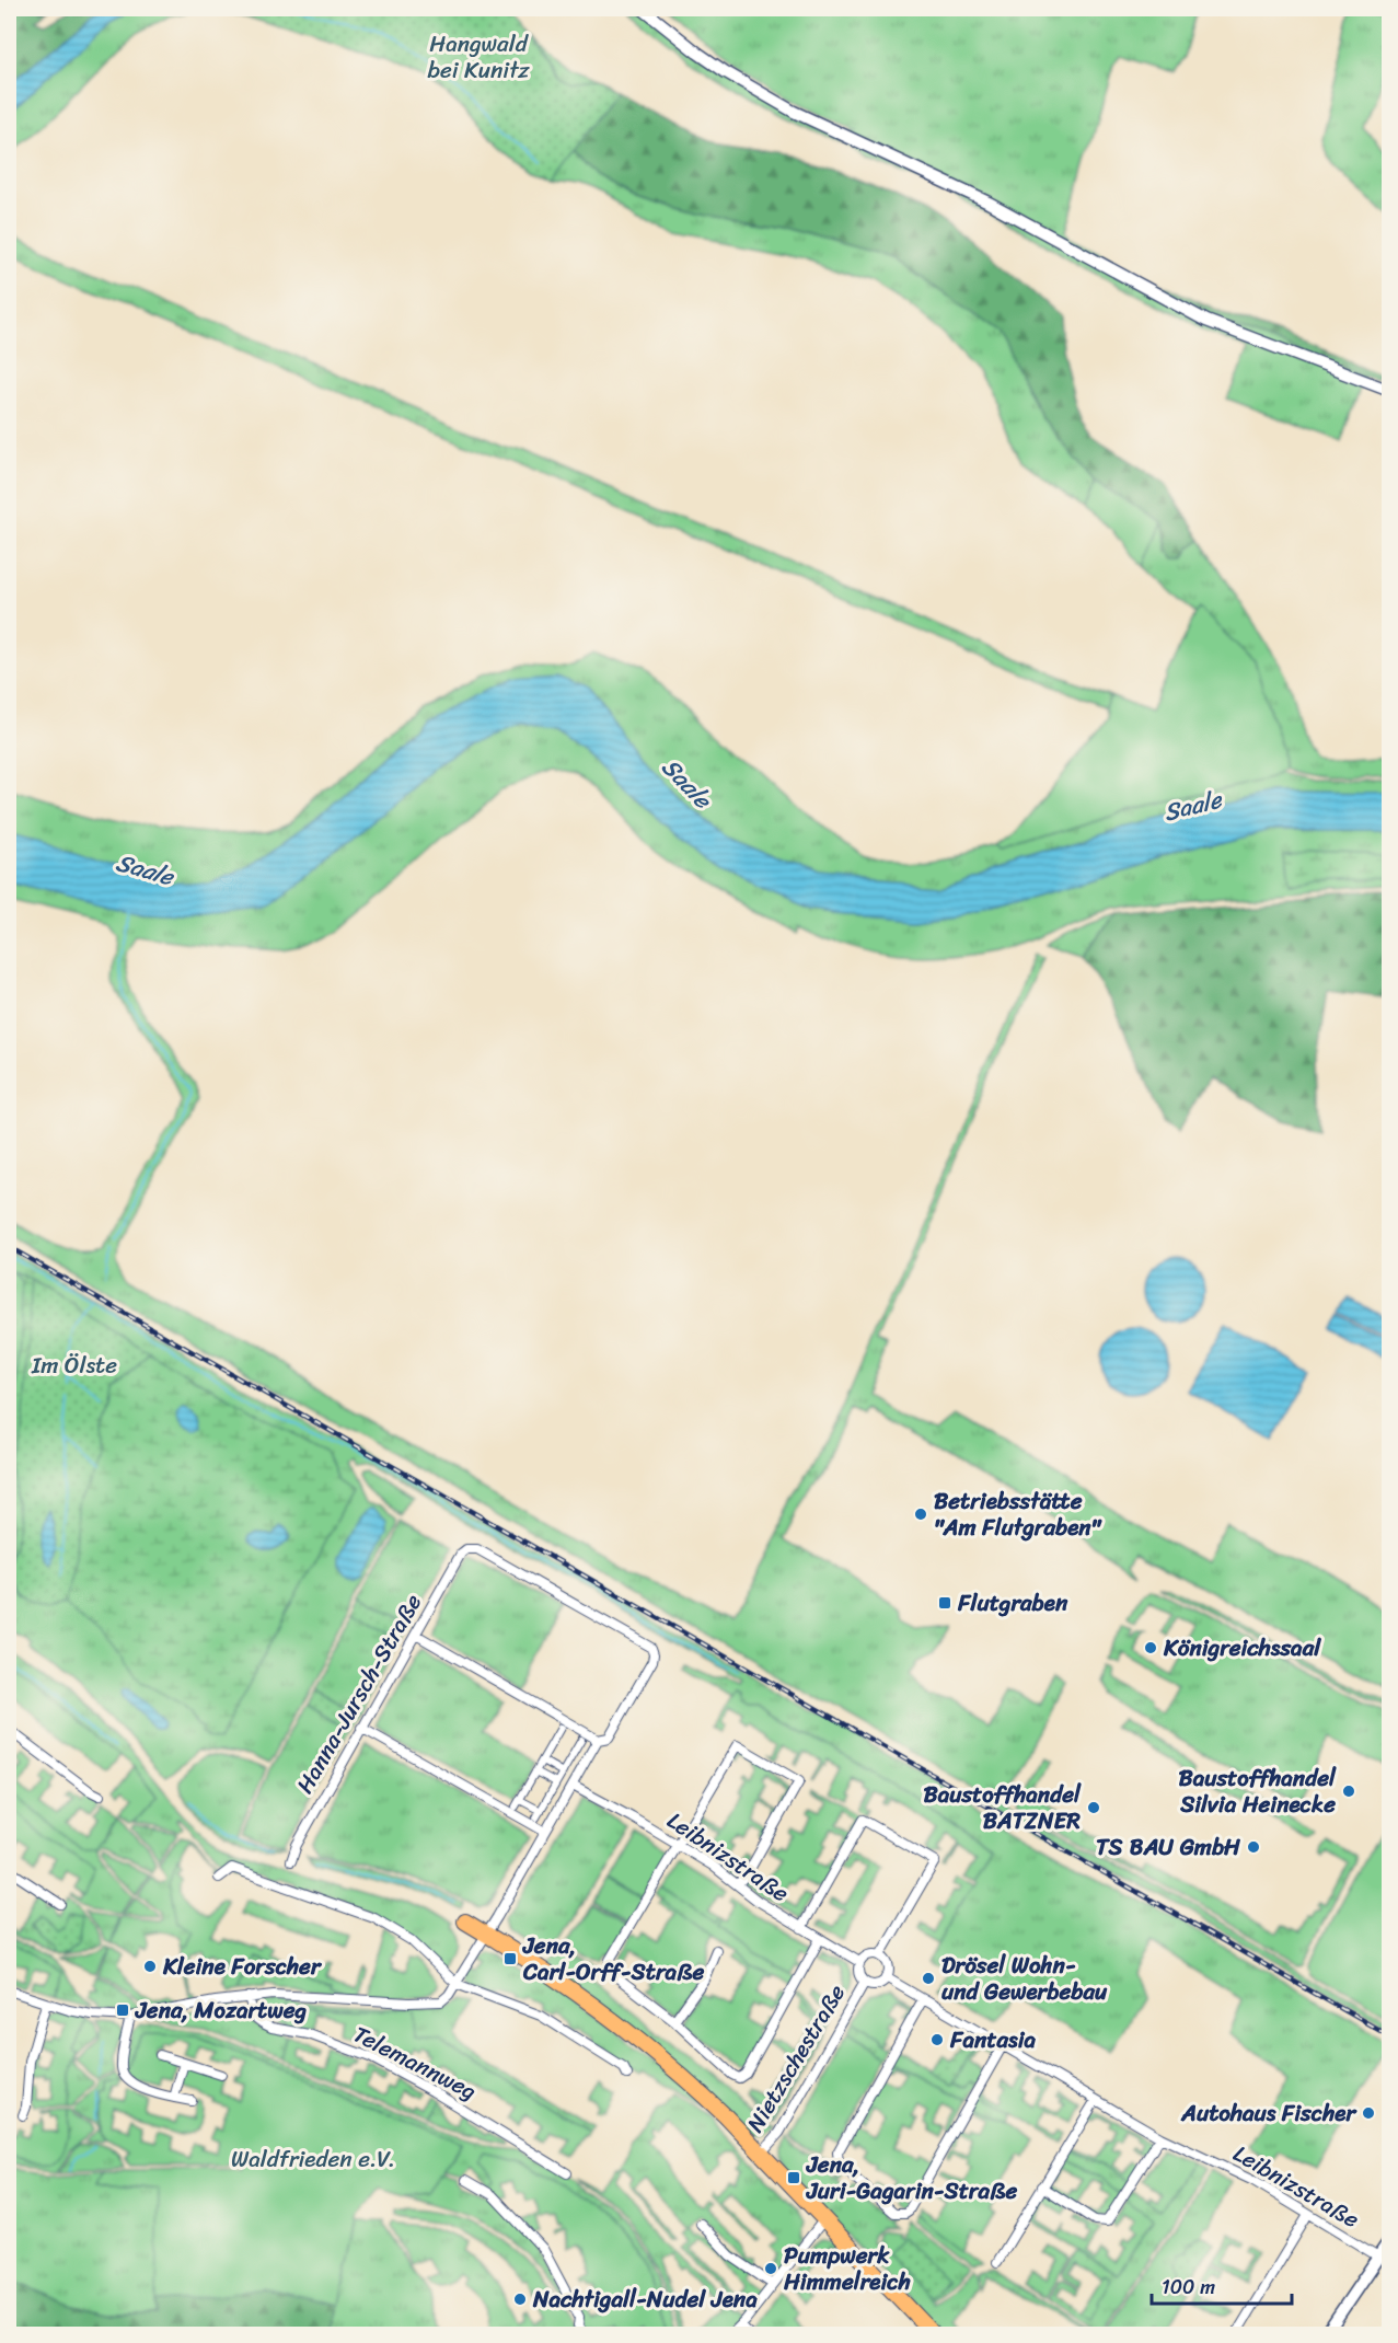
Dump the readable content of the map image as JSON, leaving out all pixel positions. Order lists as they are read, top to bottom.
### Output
{
  "streets": {
    "street": [
      "Hanna-Jursch-Straße",
      "Leibnizstraße",
      "Nietzschestraße",
      "Telemannweg"
    ]
  },
  "crossings": [
    ["Leibnizstraße", "Nietzschestraße"]
  ],
  "water": ["Saale"],
  "parks": ["Hangwald bei Kunitz", "Im Ölste", "Waldfrieden e.V."],
  "places": {
    "other": [
      "Betriebsstätte \"Am Flutgraben\"",
      "Königreichssaal",
      "Baustoffhandel Silvia Heinecke",
      "Baustoffhandel BATZNER",
      "TS BAU GmbH",
      "Kleine Forscher",
      "Drösel Wohn- und Gewerbebau",
      "Fantasia",
      "Autohaus Fischer",
      "Pumpwerk Himmelreich",
      "Nachtigall-Nudel Jena"
    ],
    "transit": [
      "Flutgraben",
      "Jena, Carl-Orff-Straße",
      "Jena, Mozartweg",
      "Jena, Juri-Gagarin-Straße"
    ]
  },
  "scale_bar": "100 m"
}
